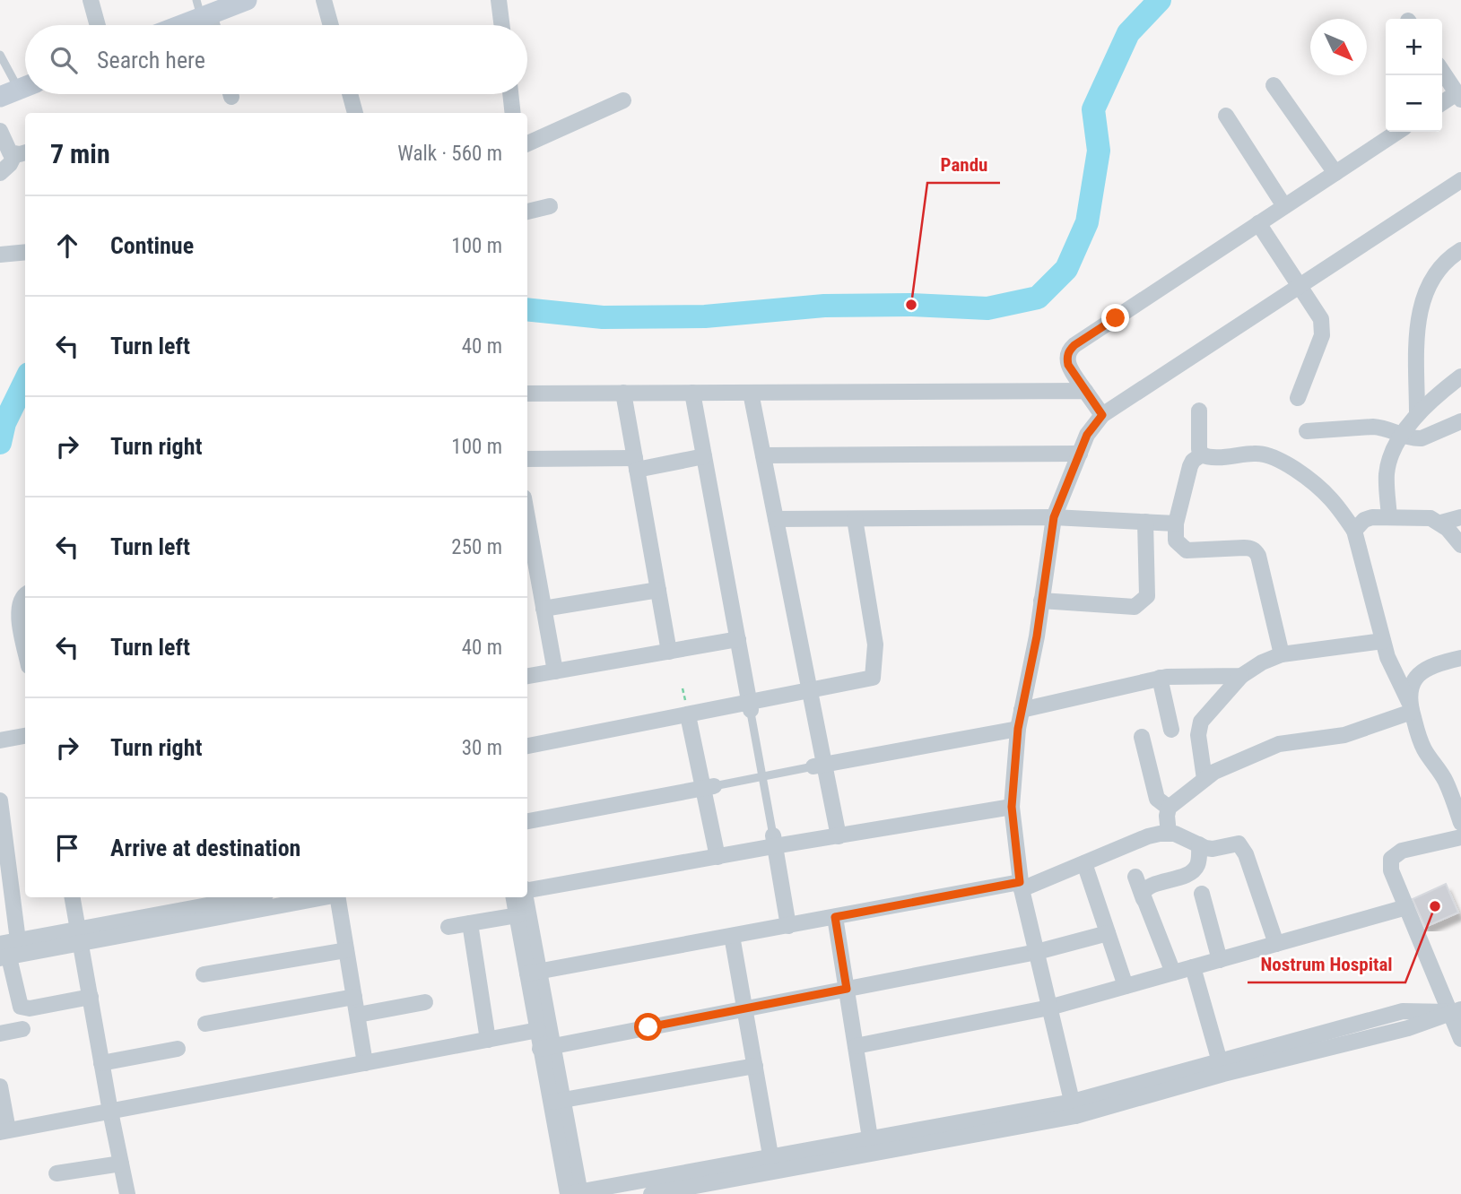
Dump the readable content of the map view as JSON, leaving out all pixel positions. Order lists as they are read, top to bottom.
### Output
{
  "places": ["Pandu", "Nostrum Hospital"],
  "north": "bottom right",
  "page": {
    "map_buttons": ["+", "−"],
    "search": "Search here",
    "heading": ["7 min", "Walk · 560 m"],
    "list": [
      ["Continue", "100 m"],
      ["Turn left", "40 m"],
      ["Turn right", "100 m"],
      ["Turn left", "250 m"],
      ["Turn left", "40 m"],
      ["Turn right", "30 m"],
      "Arrive at destination"
    ]
  }
}
